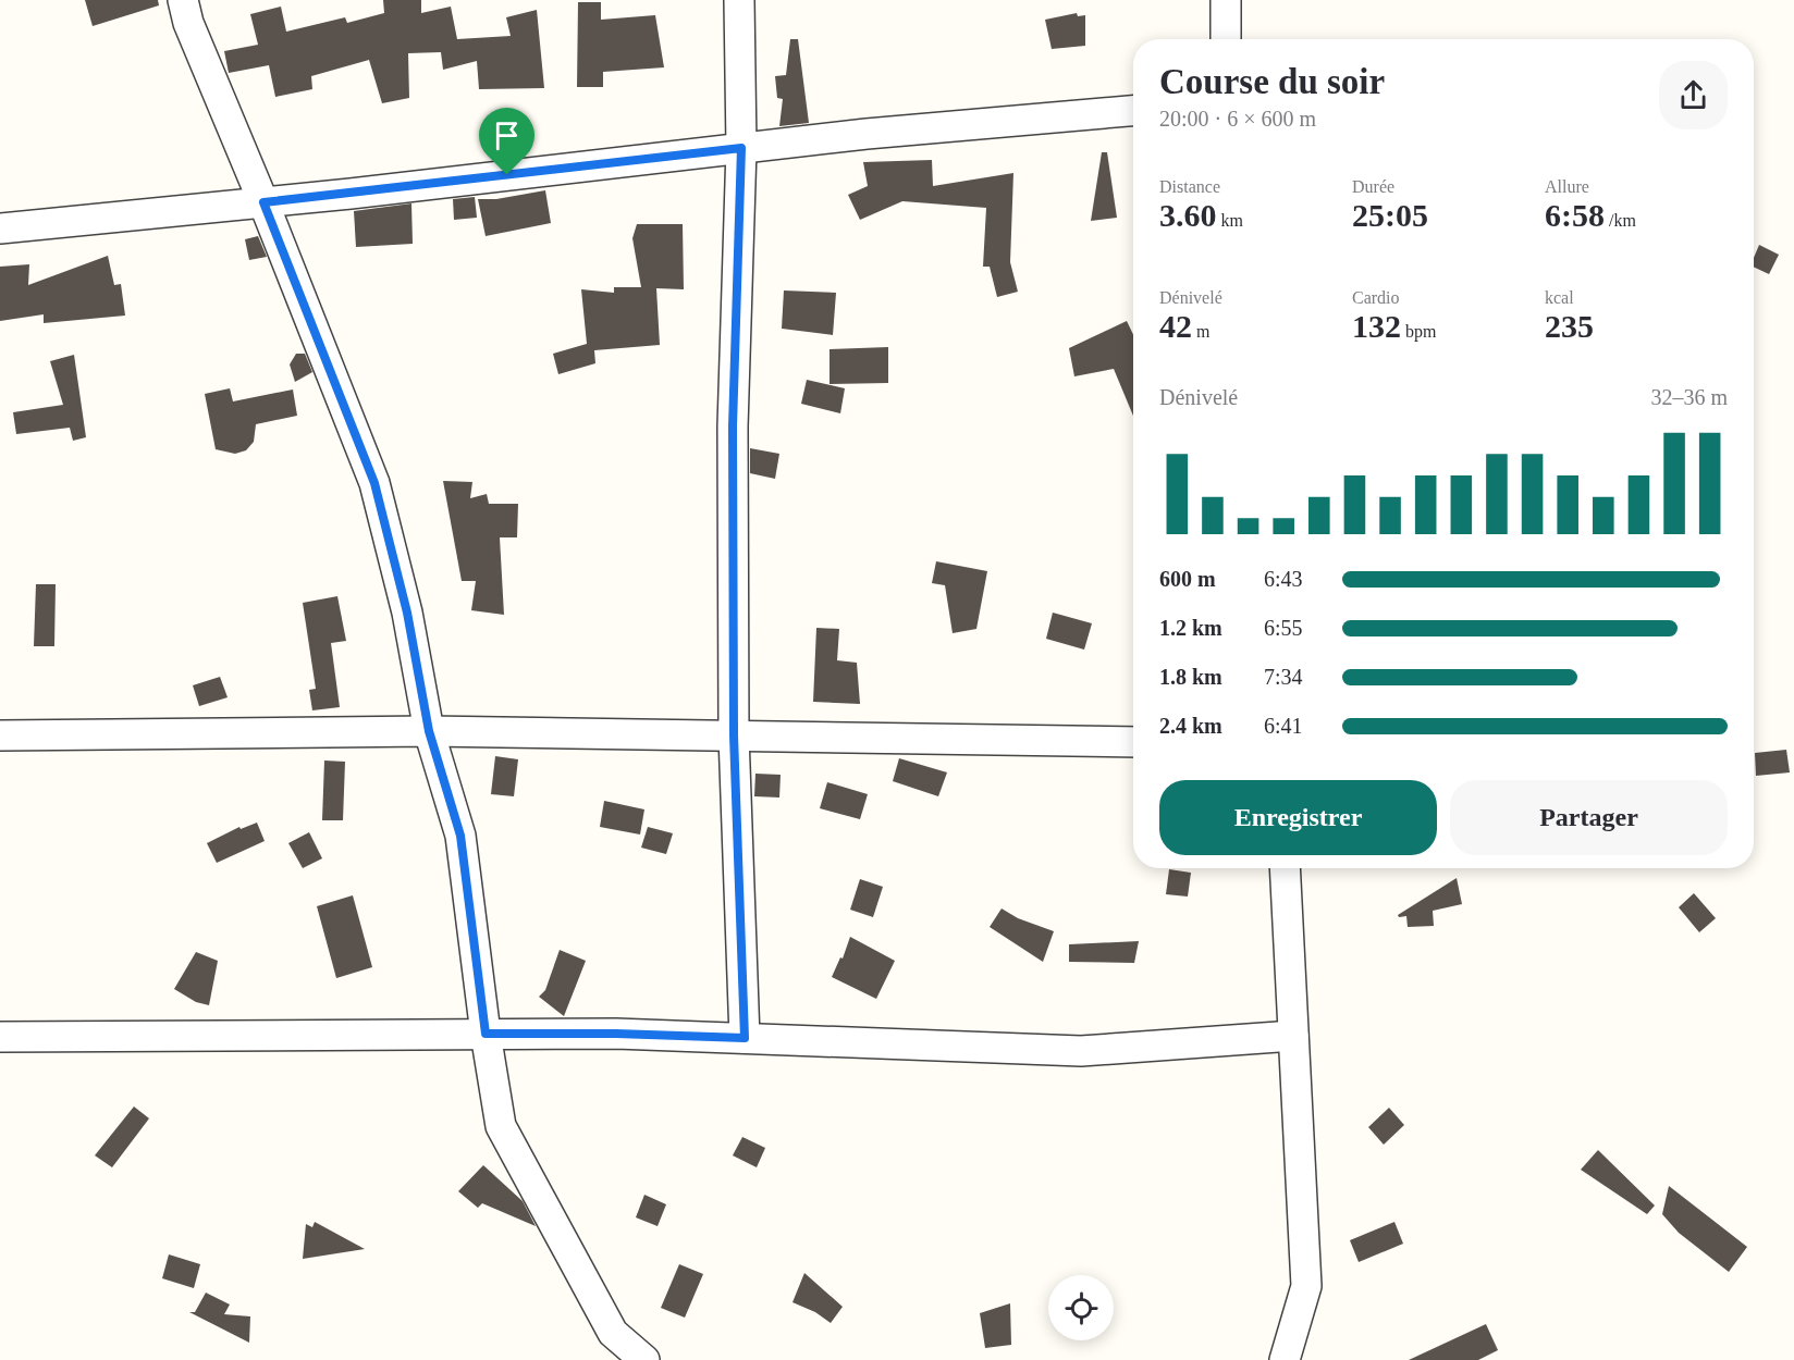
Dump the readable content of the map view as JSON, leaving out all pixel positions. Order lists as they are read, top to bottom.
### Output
{
  "page": {
    "heading": ["Course du soir", "20:00 · 6 × 600 m"],
    "stats": [
      ["Distance", "3.60 km"],
      ["Durée", "25:05"],
      ["Allure", "6:58 /km"],
      ["Dénivelé", "42 m"],
      ["Cardio", "132 bpm"],
      ["kcal", "235"]
    ],
    "chart": ["Dénivelé", "32–36 m"],
    "list": [
      {
        "name": "600 m",
        "note": "6:43"
      },
      {
        "name": "1.2 km",
        "note": "6:55"
      },
      {
        "name": "1.8 km",
        "note": "7:34"
      },
      {
        "name": "2.4 km",
        "note": "6:41"
      }
    ],
    "buttons": ["Enregistrer", "Partager"]
  }
}
